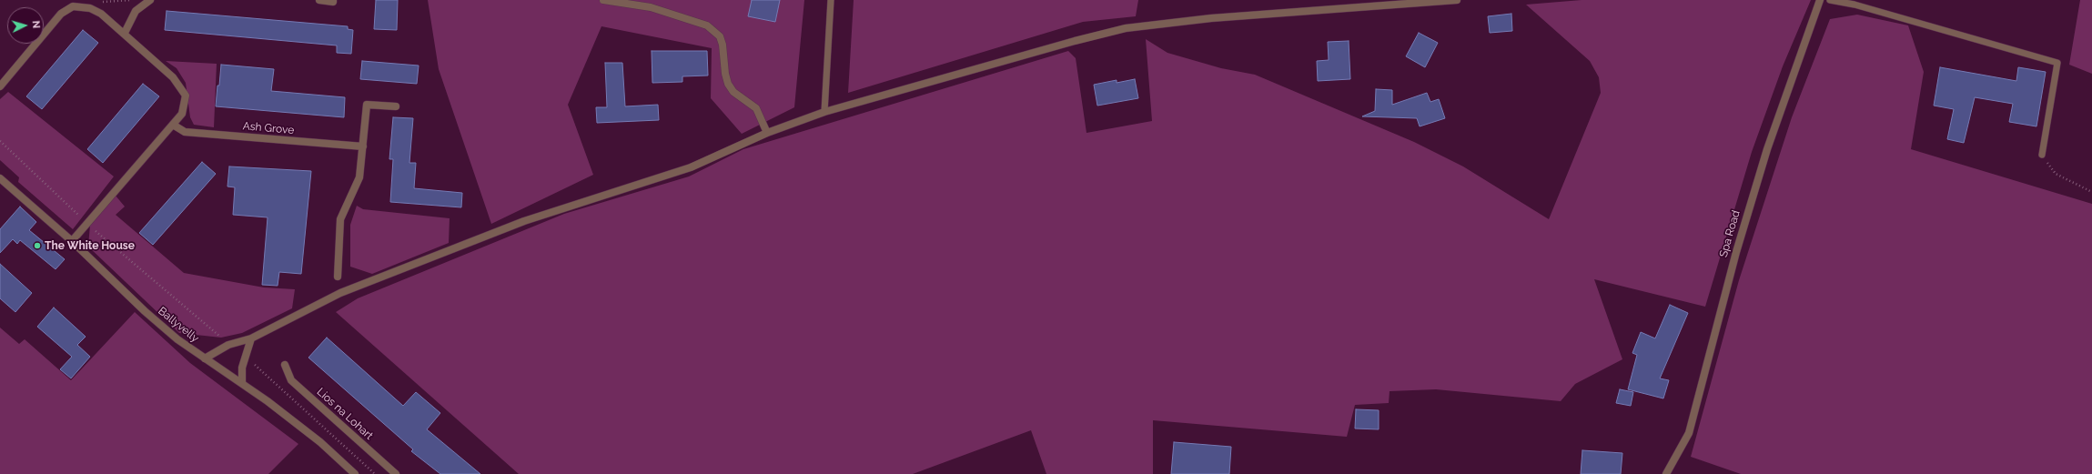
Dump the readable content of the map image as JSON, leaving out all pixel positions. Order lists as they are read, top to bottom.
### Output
{
  "streets": {
    "street": [
      "Ash Grove",
      "Spa Road",
      "Ballyvelly",
      "Lios na Lohart"
    ]
  },
  "places": ["The White House"],
  "north": "right"
}
